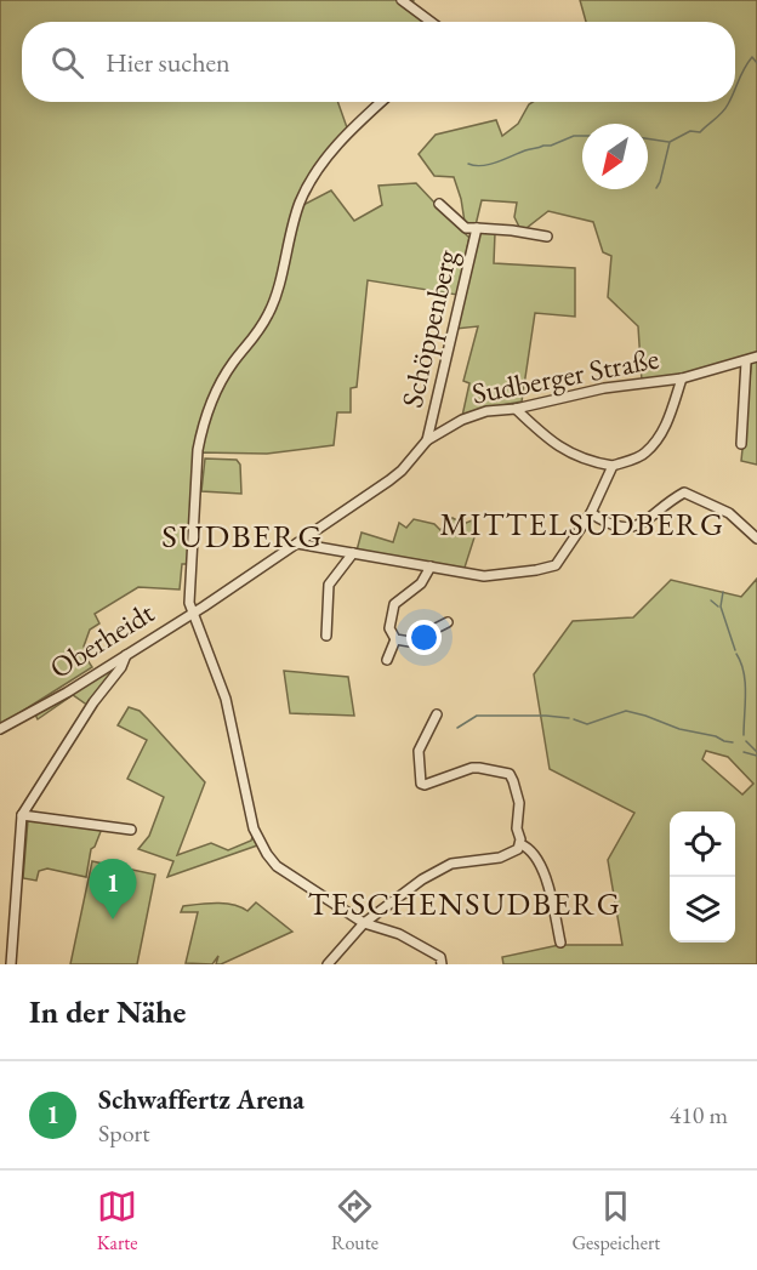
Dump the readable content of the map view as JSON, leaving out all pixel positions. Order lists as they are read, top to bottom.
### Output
{
  "streets": {
    "street": ["Schöppenberg", "Sudberger Straße", "Oberheidt"]
  },
  "crossings": [
    ["Schöppenberg", "Sudberger Straße"],
    ["Sudberger Straße", "Oberheidt"]
  ],
  "districts": ["MITTELSUDBERG", "SUDBERG", "TESCHENSUDBERG"],
  "north": "bottom left",
  "page": {
    "search": "Hier suchen",
    "pins": "1",
    "heading": "In der Nähe",
    "list": [
      {
        "mark": "1",
        "name": "Schwaffertz Arena",
        "note": "Sport",
        "value": "410 m"
      }
    ],
    "nav": ["Karte", "Route", "Gespeichert"]
  }
}
